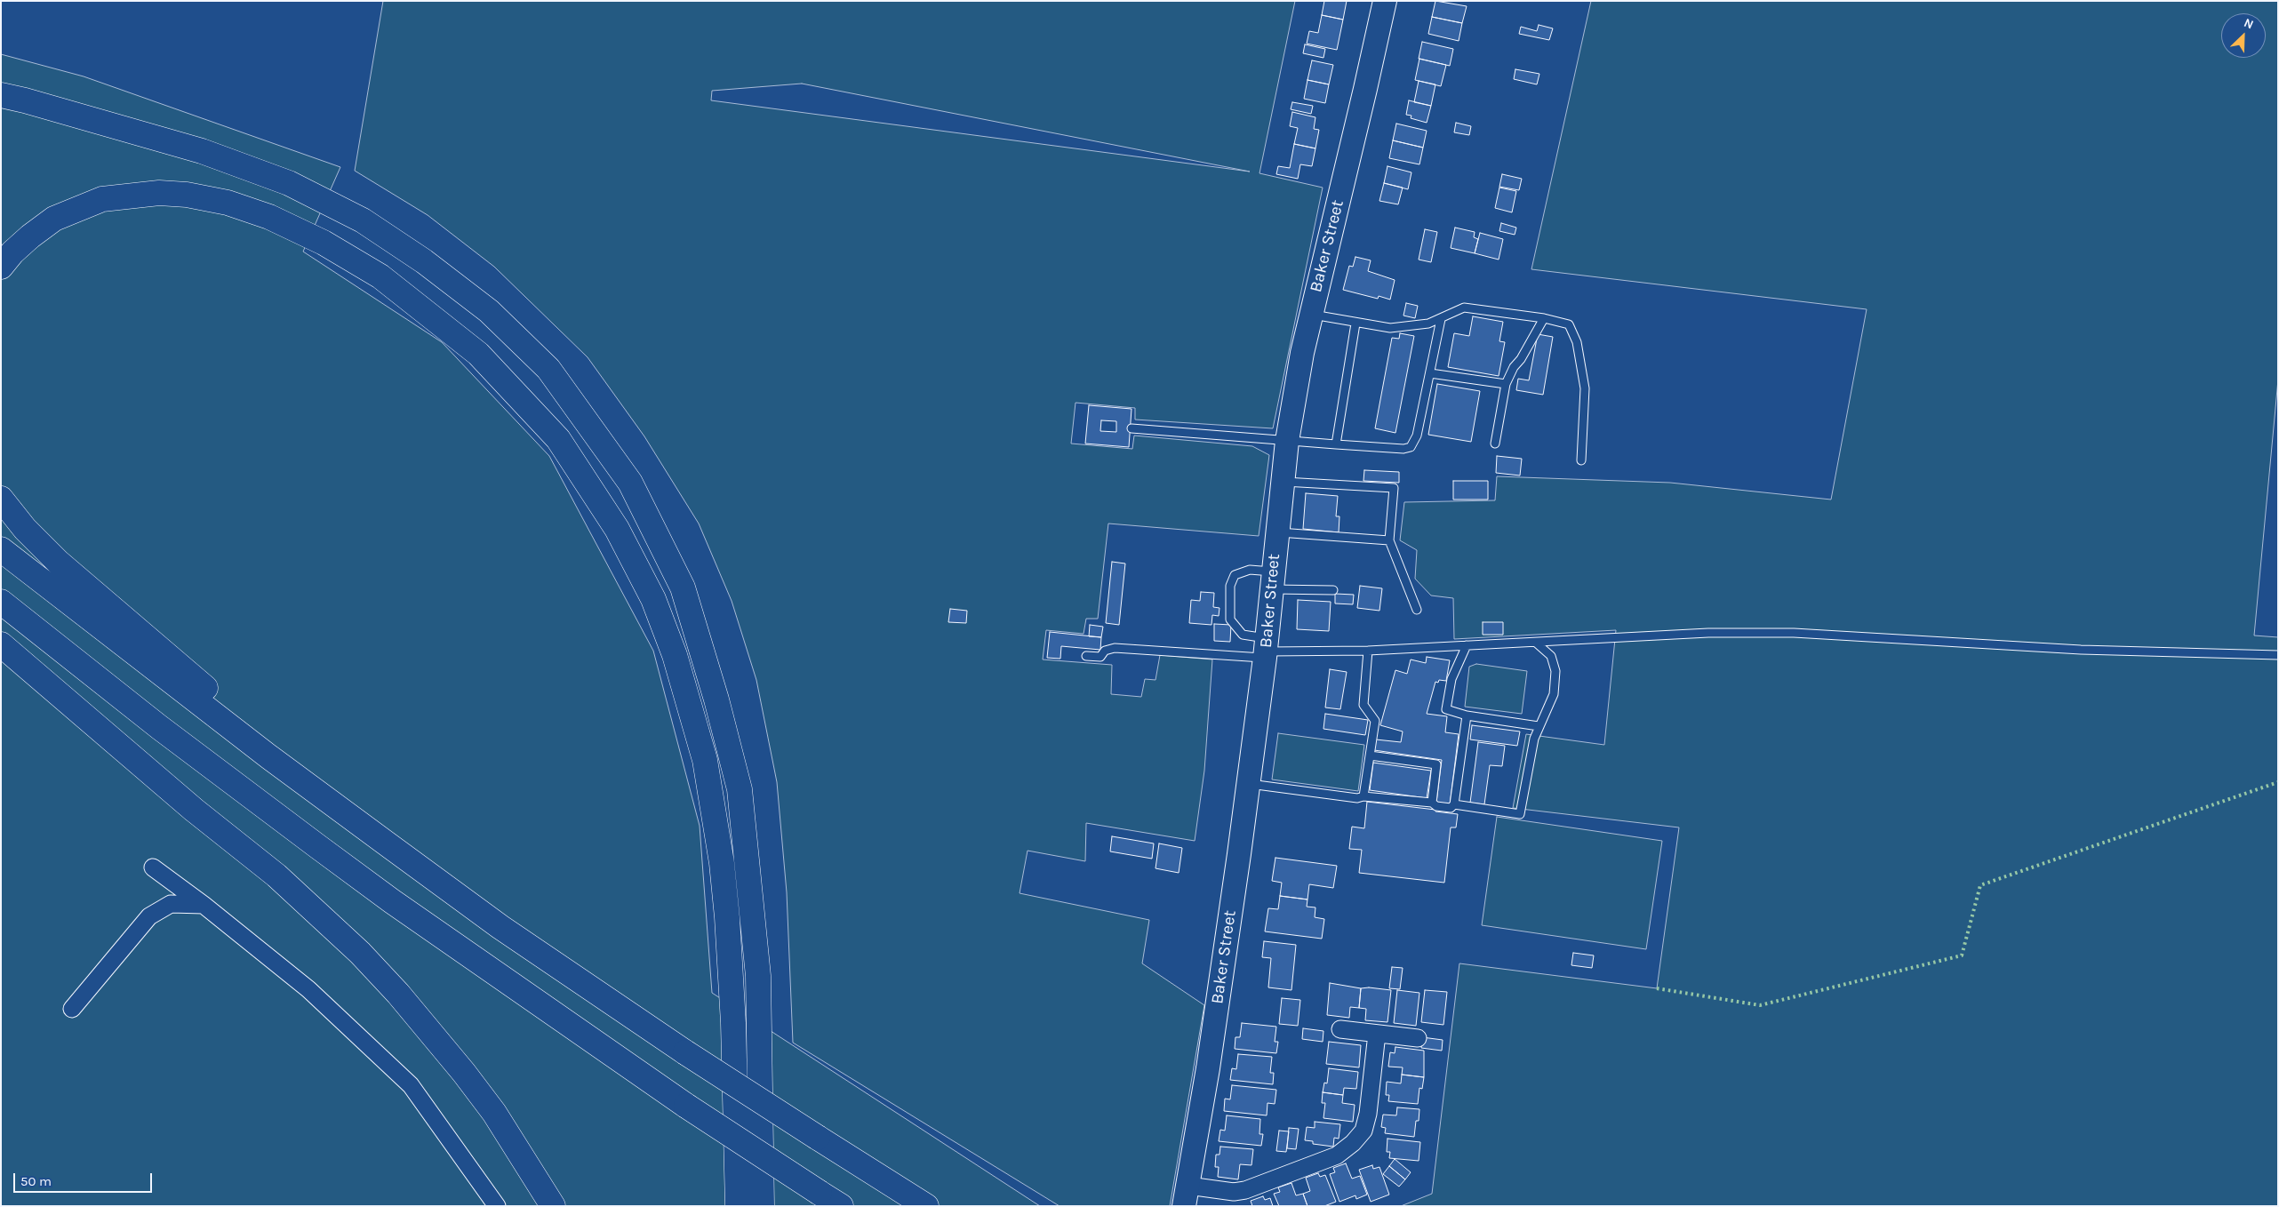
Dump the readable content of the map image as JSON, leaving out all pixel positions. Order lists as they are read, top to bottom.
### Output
{
  "streets": {
    "main road": ["Baker Street"]
  },
  "scale_bar": "50 m",
  "north": "top right"
}
